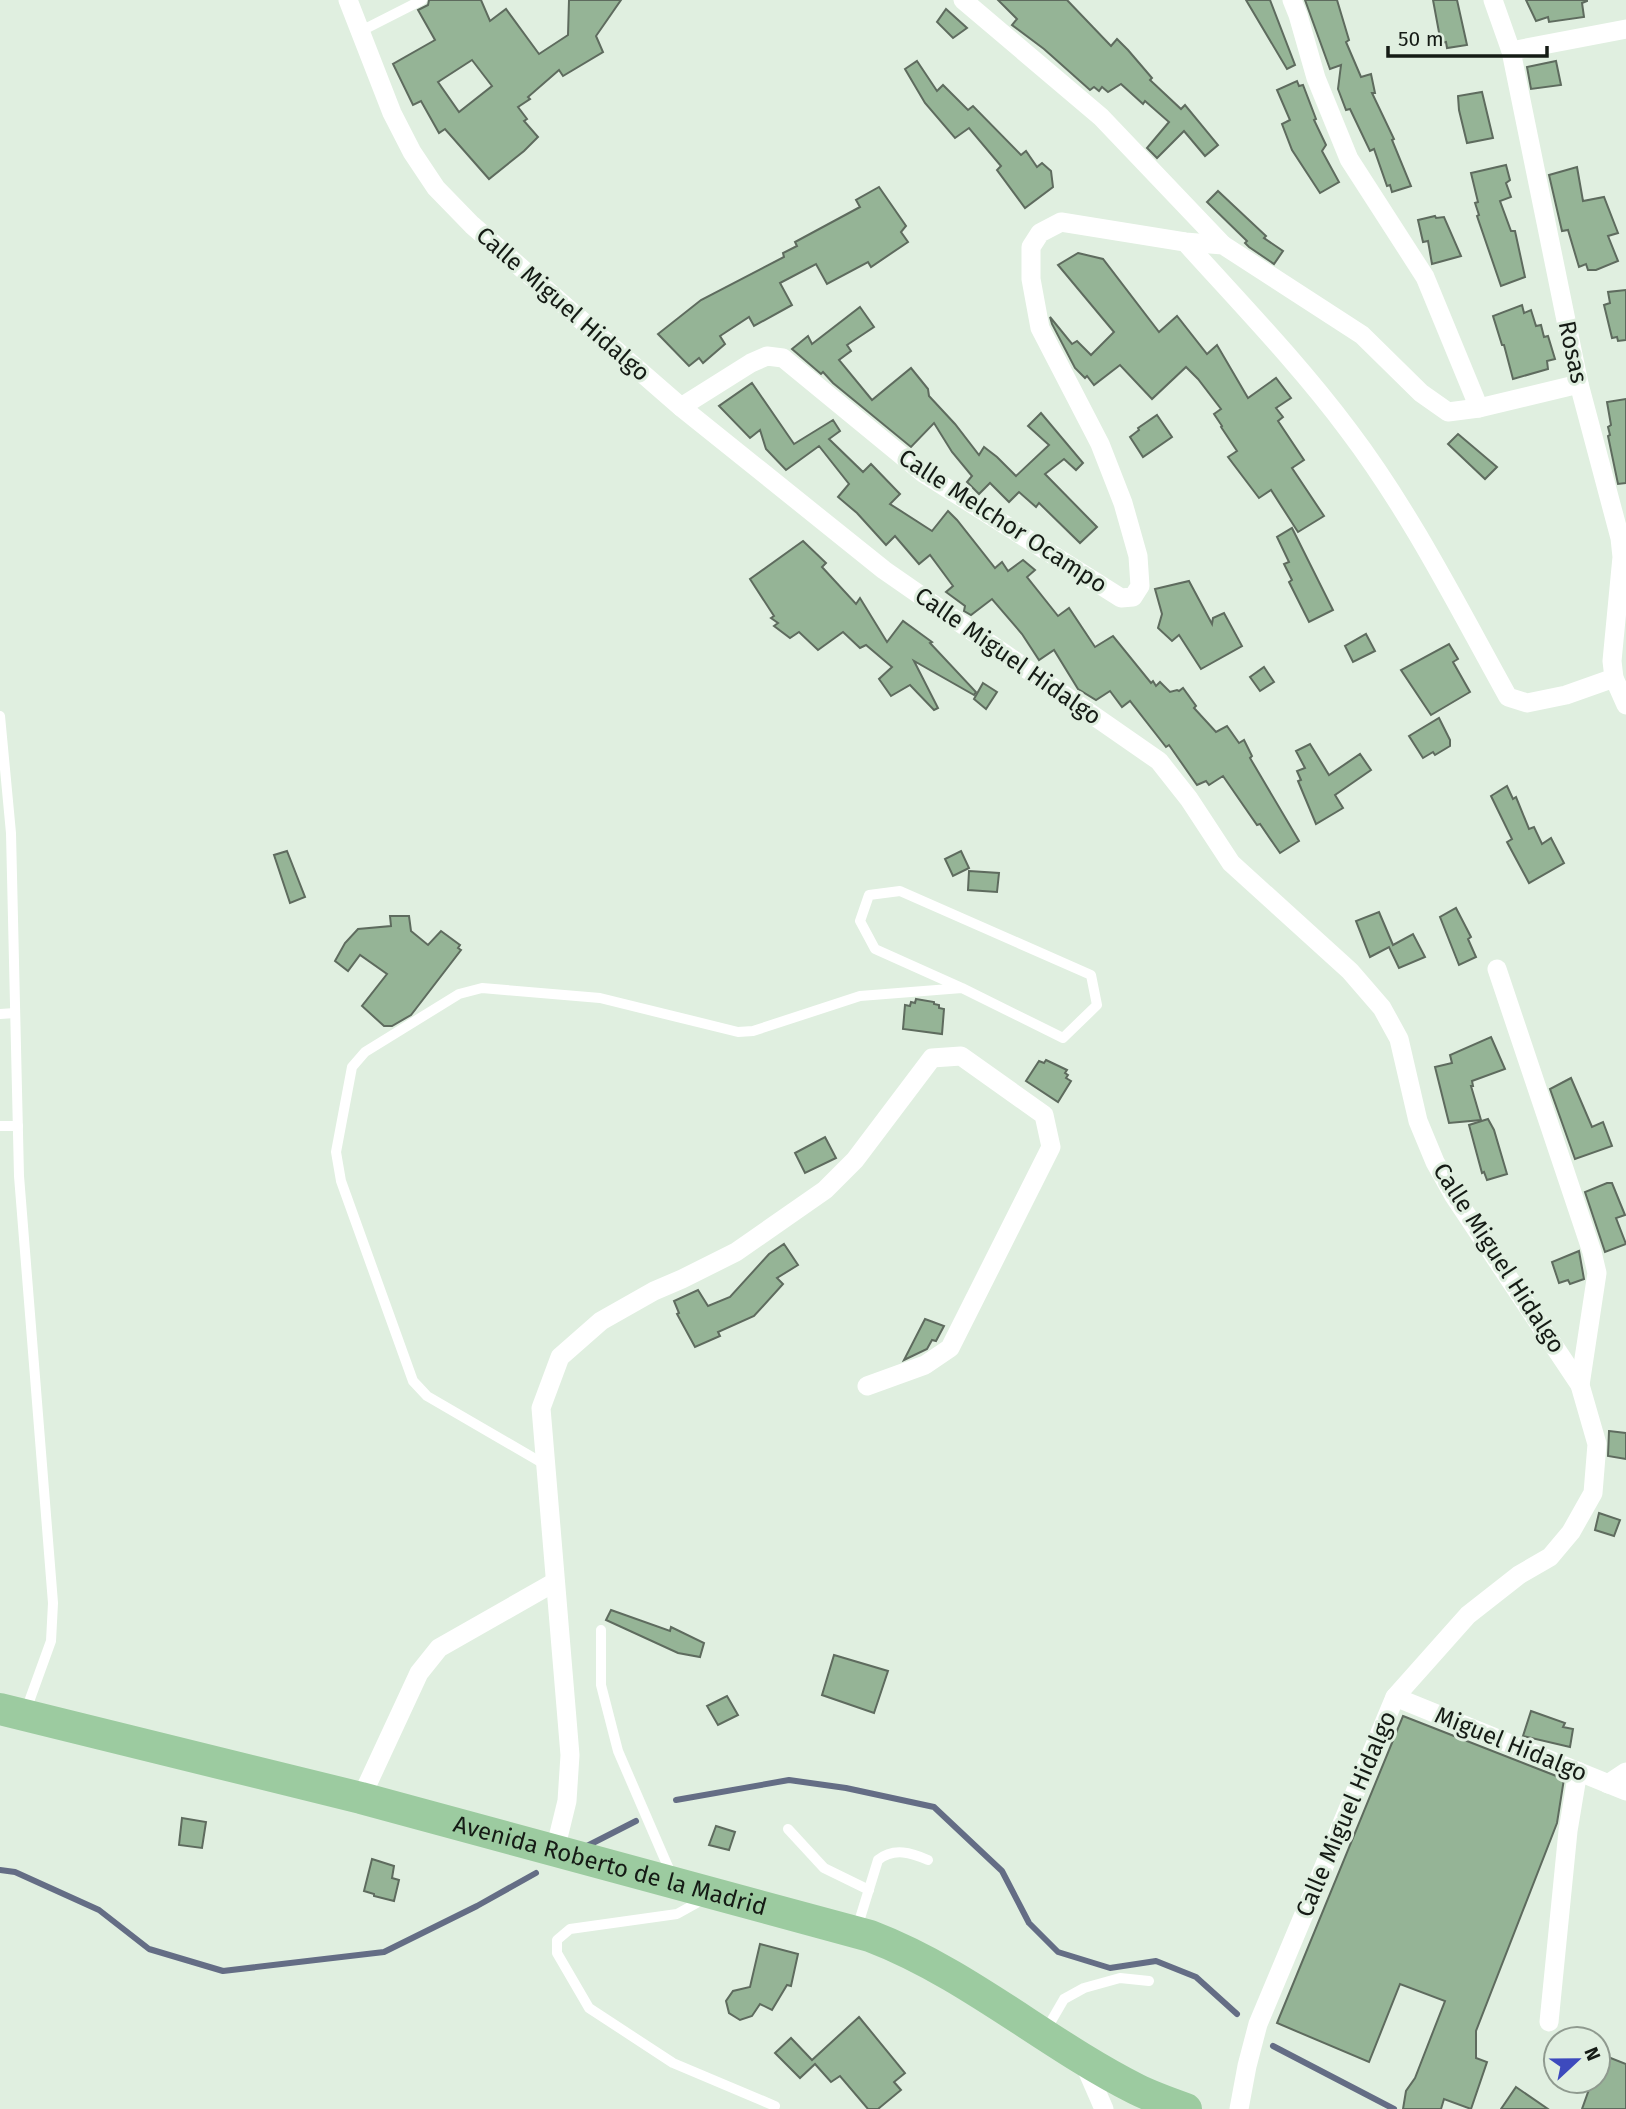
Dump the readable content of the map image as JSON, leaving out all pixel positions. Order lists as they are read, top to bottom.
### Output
{
  "streets": {
    "main road": ["Avenida Roberto de la Madrid"],
    "street": [
      "Calle Miguel Hidalgo",
      "Rosas",
      "Calle Melchor Ocampo",
      "Miguel Hidalgo"
    ]
  },
  "crossings": [
    ["Calle Miguel Hidalgo", "Calle Melchor Ocampo"],
    ["Calle Miguel Hidalgo", "Miguel Hidalgo"],
    ["Rosas", "Calle Melchor Ocampo"]
  ],
  "scale_bar": "50 m",
  "north": "right"
}
